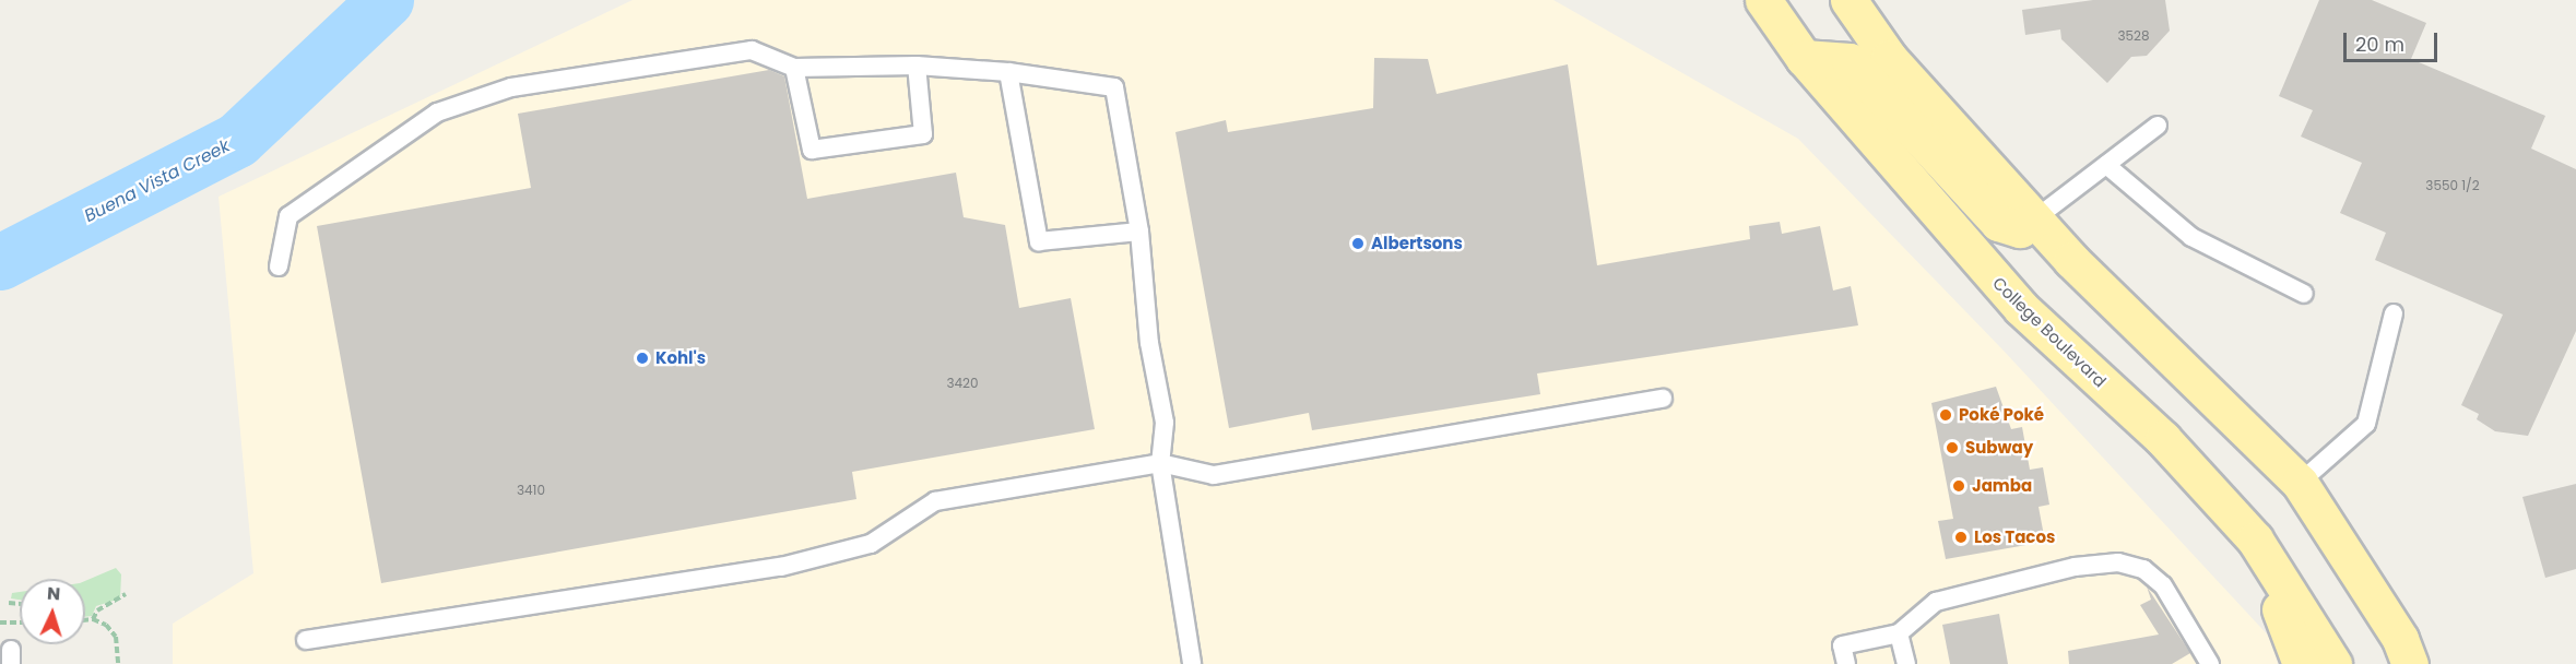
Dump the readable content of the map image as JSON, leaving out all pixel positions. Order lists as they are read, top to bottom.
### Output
{
  "streets": {
    "main road": ["College Boulevard"]
  },
  "water": ["Buena Vista Creek"],
  "places": [
    "Albertsons",
    "Kohl's",
    "Poké Poké",
    "Subway",
    "Jamba",
    "Los Tacos"
  ],
  "house_numbers": [
    "3528",
    "3550 1/2",
    "3420",
    "3410"
  ],
  "scale_bar": "20 m",
  "north": "top"
}
